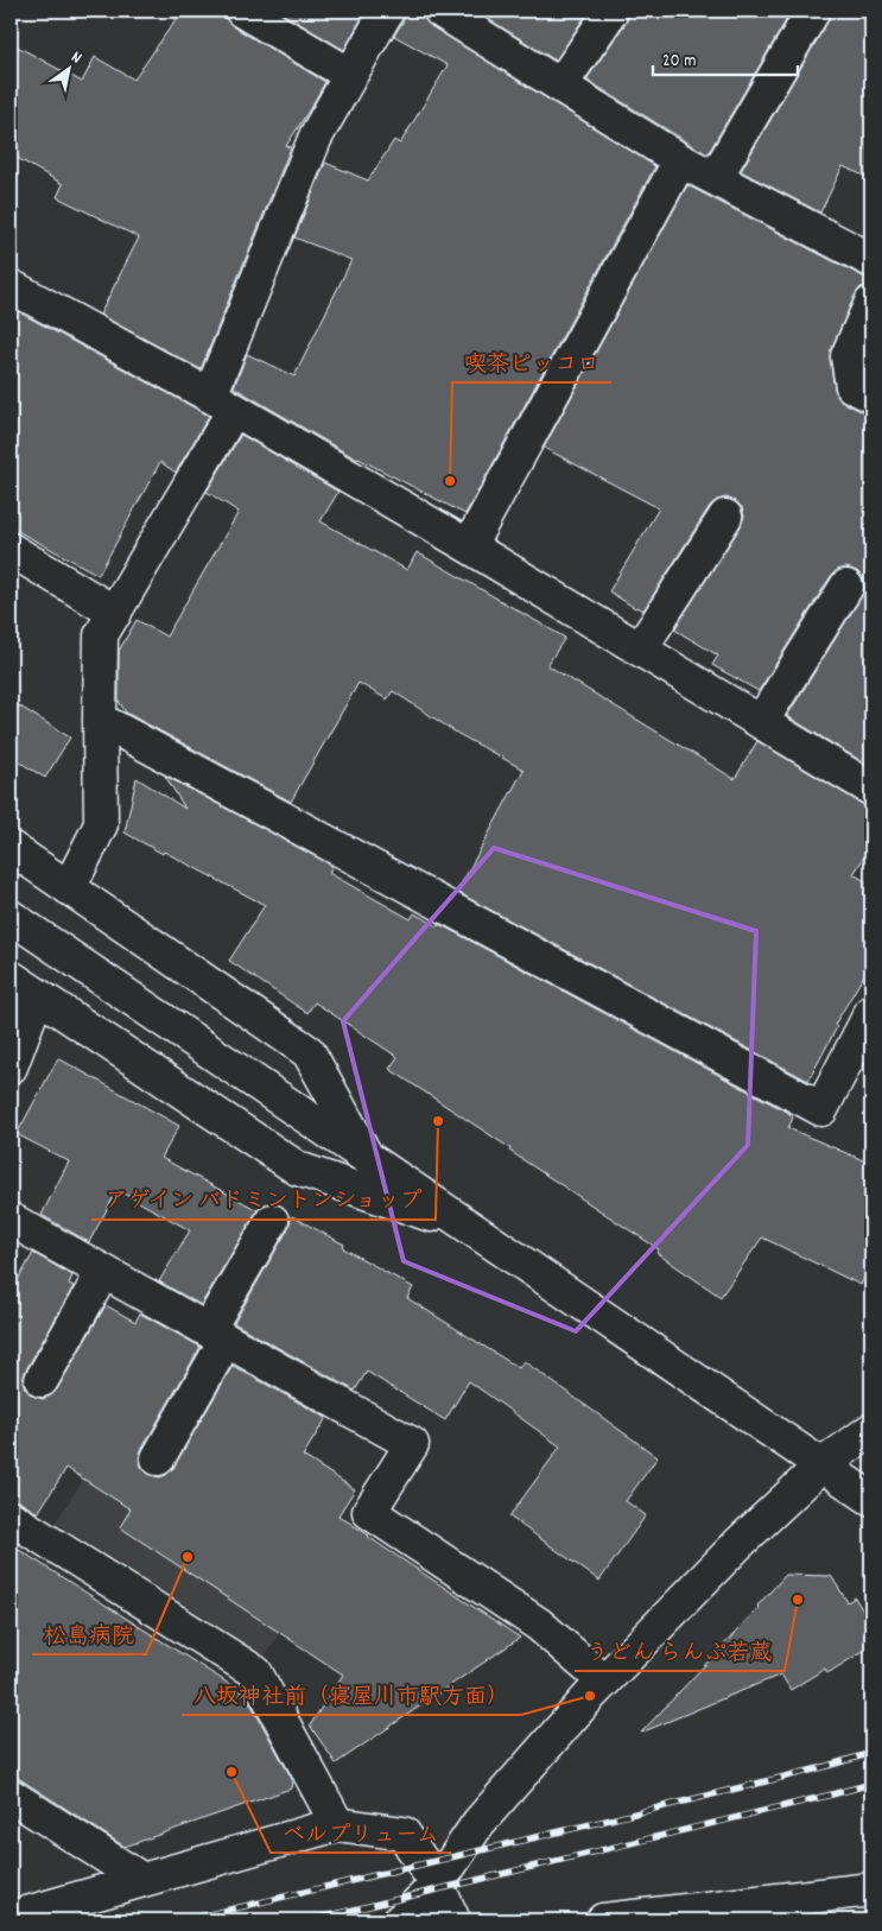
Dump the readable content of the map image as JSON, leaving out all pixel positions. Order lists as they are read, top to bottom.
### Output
{
  "places": [
    "喫茶ピッコロ",
    "アゲイン バドミントンショップ",
    "松島病院",
    "うどん らんぷ若蔵",
    "八坂神社前（寝屋川市駅方面）",
    "ベルプリューム"
  ],
  "scale_bar": "20 m",
  "north": "top right"
}
